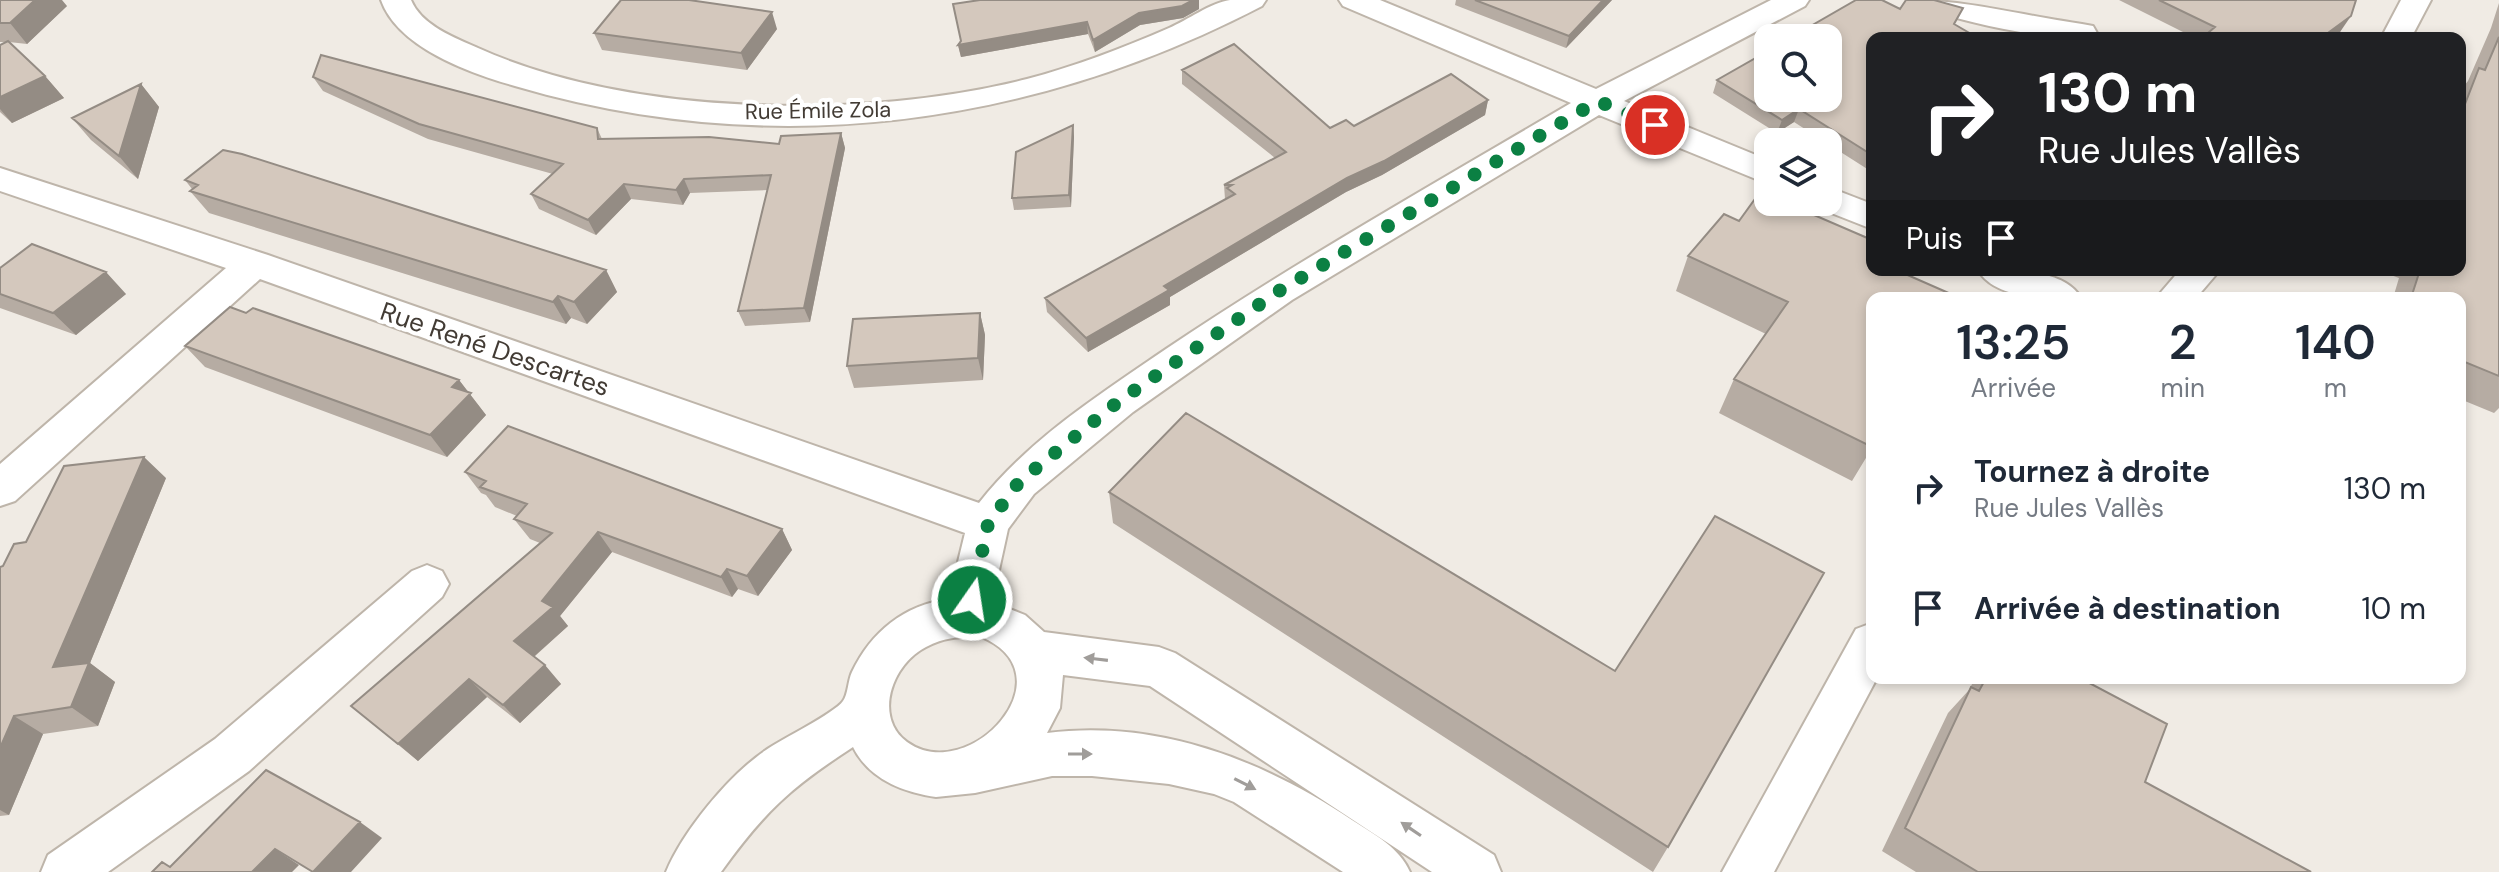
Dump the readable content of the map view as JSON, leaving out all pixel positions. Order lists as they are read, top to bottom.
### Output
{
  "streets": {
    "street": ["Rue Émile Zola", "Rue René Descartes"]
  },
  "page": {
    "turn": ["130 m", "Rue Jules Vallès"],
    "then": "Puis",
    "eta": [
      "13:25",
      "Arrivée",
      "2",
      "min",
      "140",
      "m"
    ],
    "list": [
      {
        "name": "Tournez à droite",
        "note": "Rue Jules Vallès",
        "value": "130 m"
      },
      {
        "name": "Arrivée à destination",
        "value": "10 m"
      }
    ]
  }
}
